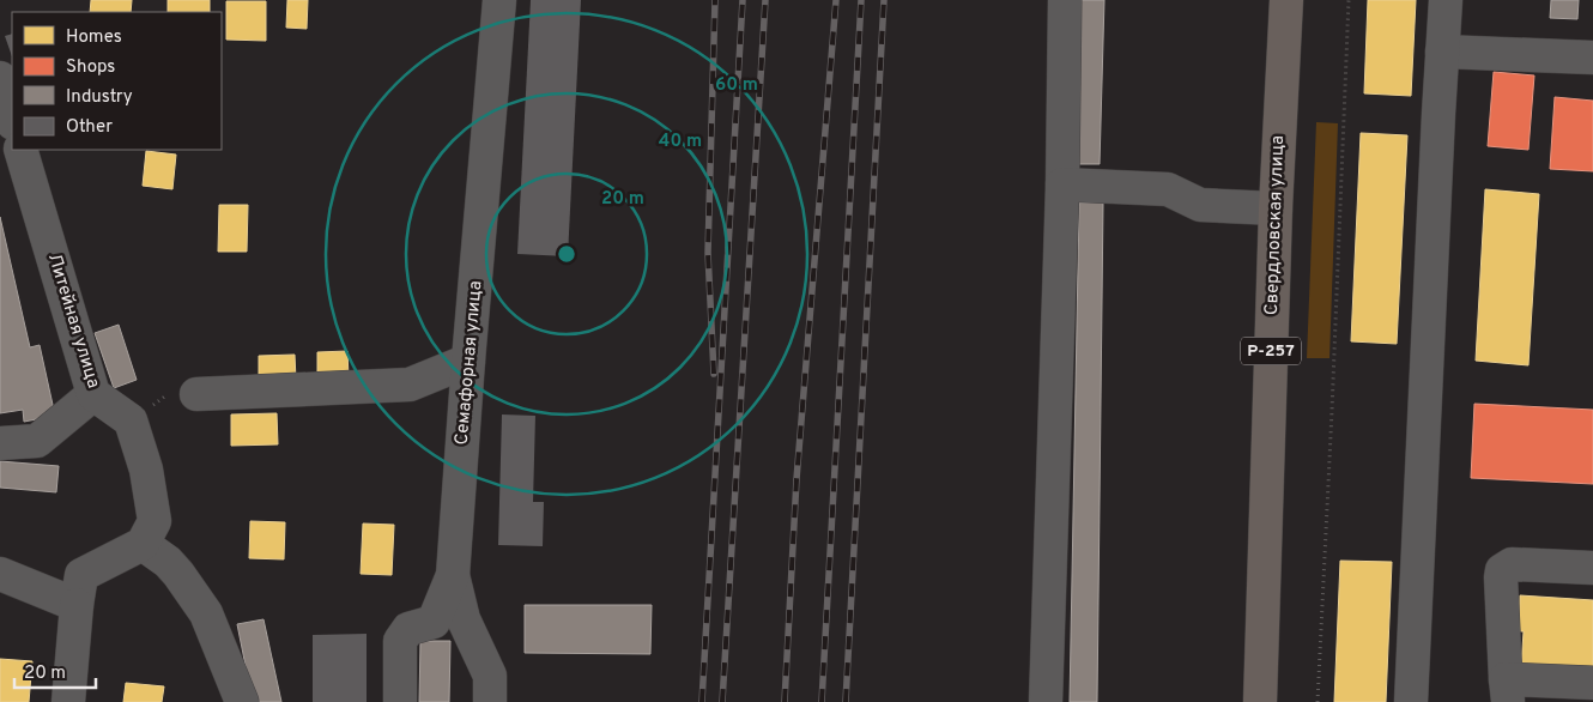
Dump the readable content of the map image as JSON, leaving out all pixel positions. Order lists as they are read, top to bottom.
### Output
{
  "streets": {
    "highway": ["Свердловская улица", "Р-257"],
    "street": ["Литейная улица", "Семафорная улица"]
  },
  "legend": [
    "Homes",
    "Shops",
    "Industry",
    "Other"
  ],
  "scale_bar": "20 m",
  "rings": ["60 m", "40 m", "20 m"]
}
